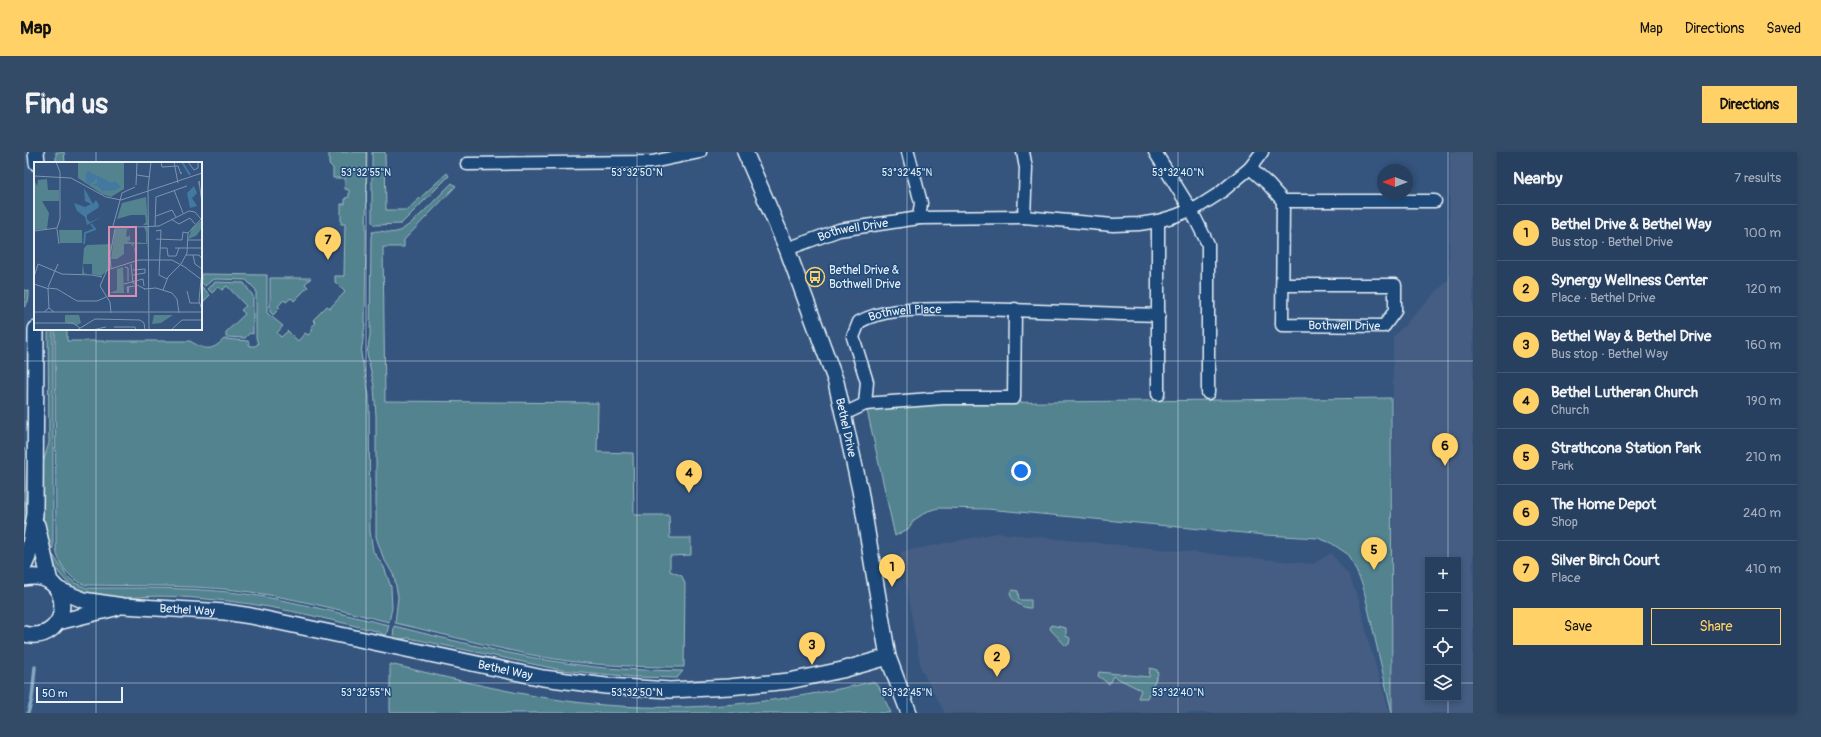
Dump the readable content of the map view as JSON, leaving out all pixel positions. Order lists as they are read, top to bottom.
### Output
{
  "streets": {
    "street": [
      "Bothwell Drive",
      "Bothwell Place",
      "Bethel Drive",
      "Bethel Way"
    ]
  },
  "crossings": [
    ["Bothwell Drive", "Bethel Drive"],
    ["Bethel Drive", "Bethel Way"]
  ],
  "places": {
    "bus stop": ["Bethel Drive & Bothwell Drive"]
  },
  "scale_bar": "50 m",
  "north": "left",
  "page": {
    "header": "Map",
    "nav": ["Map", "Directions", "Saved"],
    "buttons": [
      "Directions",
      ["Save", "Share"]
    ],
    "title": "Find us",
    "heading": ["Nearby", "7 results"],
    "list": [
      {
        "mark": "1",
        "name": "Bethel Drive & Bethel Way",
        "note": "Bus stop · Bethel Drive",
        "value": "100 m"
      },
      {
        "mark": "2",
        "name": "Synergy Wellness Center",
        "note": "Place · Bethel Drive",
        "value": "120 m"
      },
      {
        "mark": "3",
        "name": "Bethel Way & Bethel Drive",
        "note": "Bus stop · Bethel Way",
        "value": "160 m"
      },
      {
        "mark": "4",
        "name": "Bethel Lutheran Church",
        "note": "Church",
        "value": "190 m"
      },
      {
        "mark": "5",
        "name": "Strathcona Station Park",
        "note": "Park",
        "value": "210 m"
      },
      {
        "mark": "6",
        "name": "The Home Depot",
        "note": "Shop",
        "value": "240 m"
      },
      {
        "mark": "7",
        "name": "Silver Birch Court",
        "note": "Place",
        "value": "410 m"
      }
    ],
    "pins": [
      "7",
      "6",
      "4",
      "5",
      "1",
      "3",
      "2"
    ],
    "map_buttons": ["+", "−"],
    "scale": "50 m"
  },
  "coordinates": [
    "53°32'55\"N",
    "53°32'50\"N",
    "53°32'45\"N",
    "53°32'40\"N"
  ]
}
